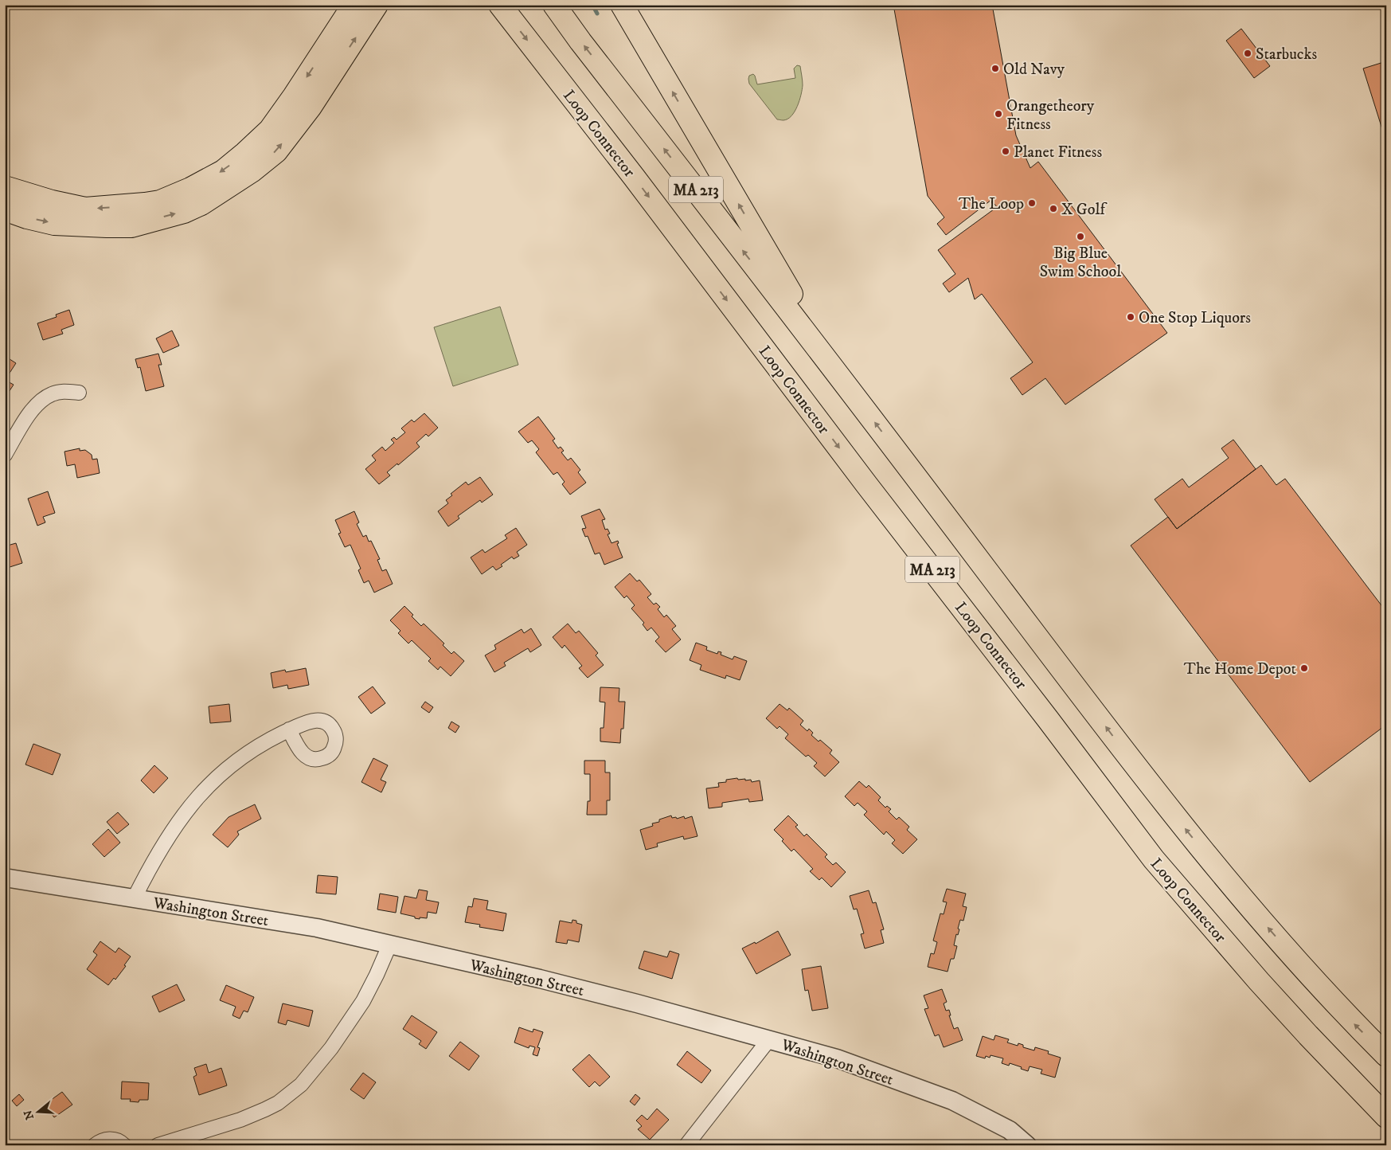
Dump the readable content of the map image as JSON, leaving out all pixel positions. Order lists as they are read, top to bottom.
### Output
{
  "streets": {
    "highway": ["Loop Connector", "MA 213"],
    "street": ["Washington Street"]
  },
  "places": [
    "Starbucks",
    "Old Navy",
    "Orangetheory Fitness",
    "Planet Fitness",
    "The Loop",
    "X Golf",
    "Big Blue Swim School",
    "One Stop Liquors",
    "The Home Depot"
  ],
  "north": "left"
}
